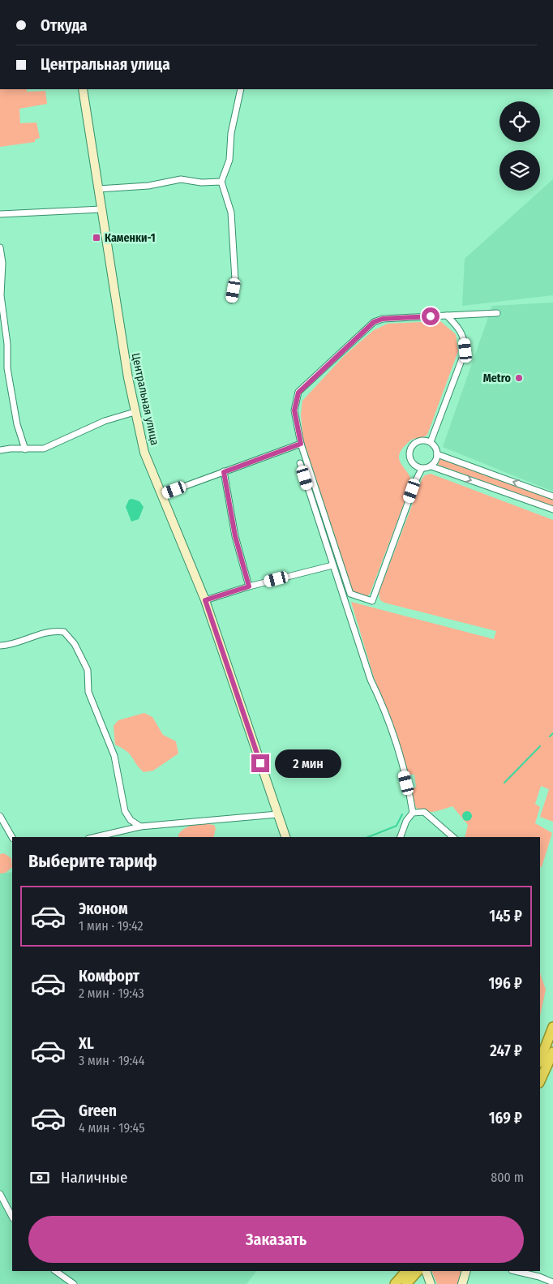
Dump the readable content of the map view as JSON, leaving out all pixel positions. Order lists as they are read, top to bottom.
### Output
{
  "streets": {
    "main road": ["Центральная улица"]
  },
  "places": {
    "transit": ["Каменки-1"],
    "other": ["Metro"]
  },
  "page": {
    "banner": ["Откуда", "Центральная улица"],
    "bubble": "2 мин",
    "heading": "Выберите тариф",
    "list": [
      {
        "name": "Эконом",
        "note": "1 мин · 19:42",
        "value": "145 ₽"
      },
      {
        "name": "Комфорт",
        "note": "2 мин · 19:43",
        "value": "196 ₽"
      },
      {
        "name": "XL",
        "note": "3 мин · 19:44",
        "value": "247 ₽"
      },
      {
        "name": "Green",
        "note": "4 мин · 19:45",
        "value": "169 ₽"
      }
    ],
    "pay": ["Наличные", "800 m"],
    "buttons": "Заказать"
  }
}
